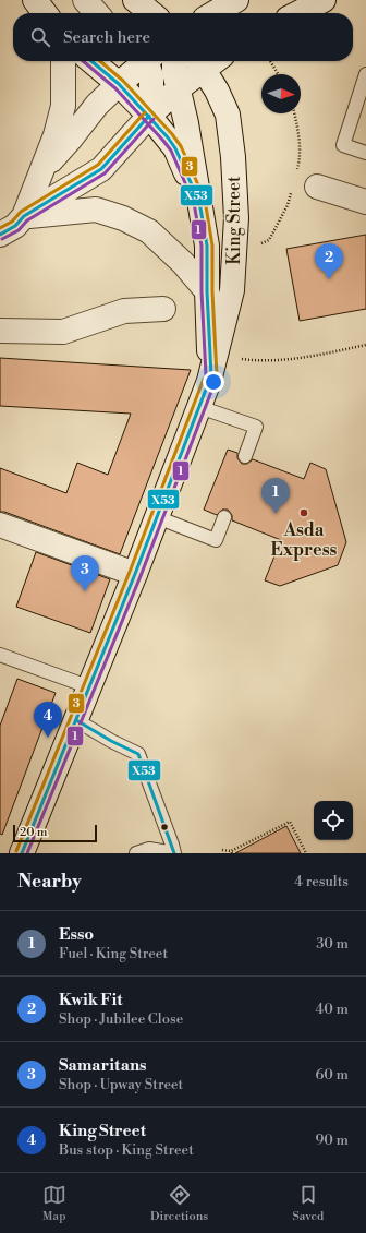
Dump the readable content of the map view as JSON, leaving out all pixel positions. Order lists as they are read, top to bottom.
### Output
{
  "streets": {
    "street": ["King Street"]
  },
  "places": ["Asda Express"],
  "lines": ["transit line X53", "transit line 1", "transit line 3"],
  "scale_bar": "20 m",
  "north": "right",
  "page": {
    "search": "Search here",
    "pins": [
      "2",
      "1",
      "3",
      "4"
    ],
    "scale": "20 m",
    "heading": ["Nearby", "4 results"],
    "list": [
      {
        "mark": "1",
        "name": "Esso",
        "note": "Fuel · King Street",
        "value": "30 m"
      },
      {
        "mark": "2",
        "name": "Kwik Fit",
        "note": "Shop · Jubilee Close",
        "value": "40 m"
      },
      {
        "mark": "3",
        "name": "Samaritans",
        "note": "Shop · Upway Street",
        "value": "60 m"
      },
      {
        "mark": "4",
        "name": "King Street",
        "note": "Bus stop · King Street",
        "value": "90 m"
      }
    ],
    "nav": ["Map", "Directions", "Saved"]
  }
}
